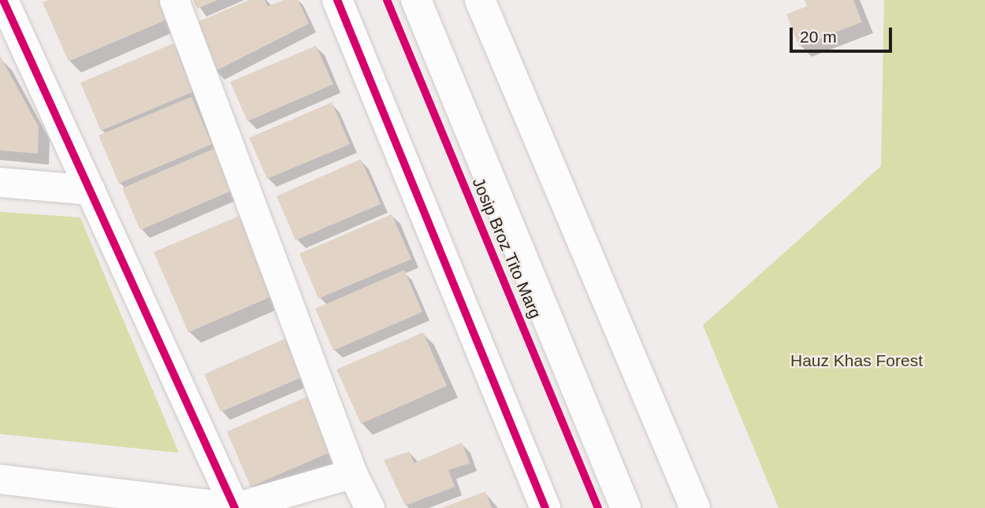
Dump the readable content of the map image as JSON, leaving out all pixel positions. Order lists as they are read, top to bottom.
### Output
{
  "streets": {
    "main road": ["Josip Broz Tito Marg"]
  },
  "parks": ["Hauz Khas Forest"],
  "scale_bar": "20 m"
}
